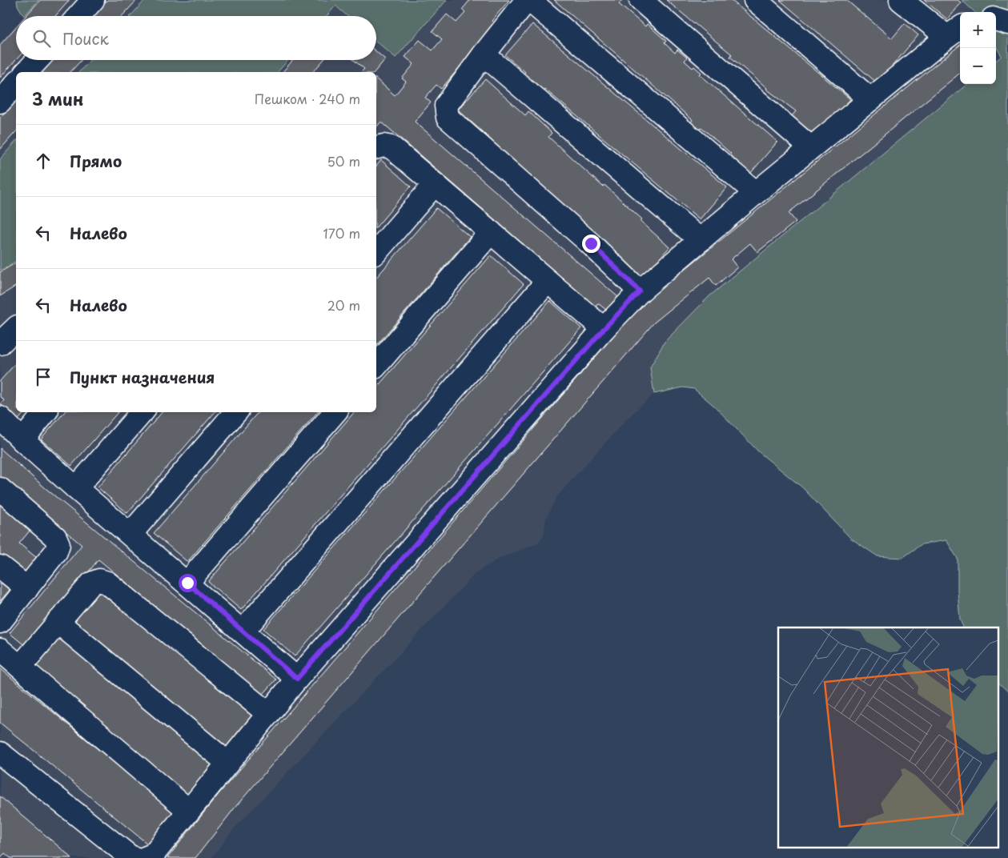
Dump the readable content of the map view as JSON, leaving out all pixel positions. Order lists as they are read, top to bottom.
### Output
{
  "page": {
    "map_buttons": ["+", "−"],
    "search": "Поиск",
    "heading": ["3 мин", "Пешком · 240 m"],
    "list": [
      ["Прямо", "50 m"],
      ["Налево", "170 m"],
      ["Налево", "20 m"],
      "Пункт назначения"
    ]
  }
}
